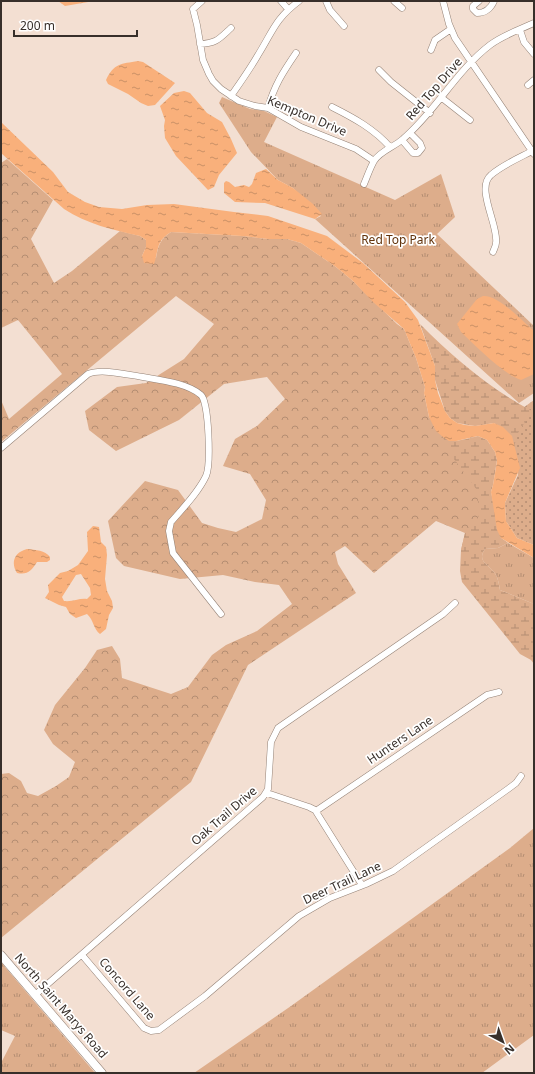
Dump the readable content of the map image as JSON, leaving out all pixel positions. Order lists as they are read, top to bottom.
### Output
{
  "streets": {
    "main road": ["North Saint Marys Road"],
    "street": [
      "Red Top Drive",
      "Kempton Drive",
      "Hunters Lane",
      "Oak Trail Drive",
      "Deer Trail Lane",
      "Concord Lane"
    ]
  },
  "crossings": [
    ["Red Top Drive", "Kempton Drive"],
    ["Oak Trail Drive", "Concord Lane"],
    ["Oak Trail Drive", "North Saint Marys Road"],
    ["Deer Trail Lane", "Concord Lane"]
  ],
  "parks": ["Red Top Park"],
  "scale_bar": "200 m",
  "north": "bottom right"
}
